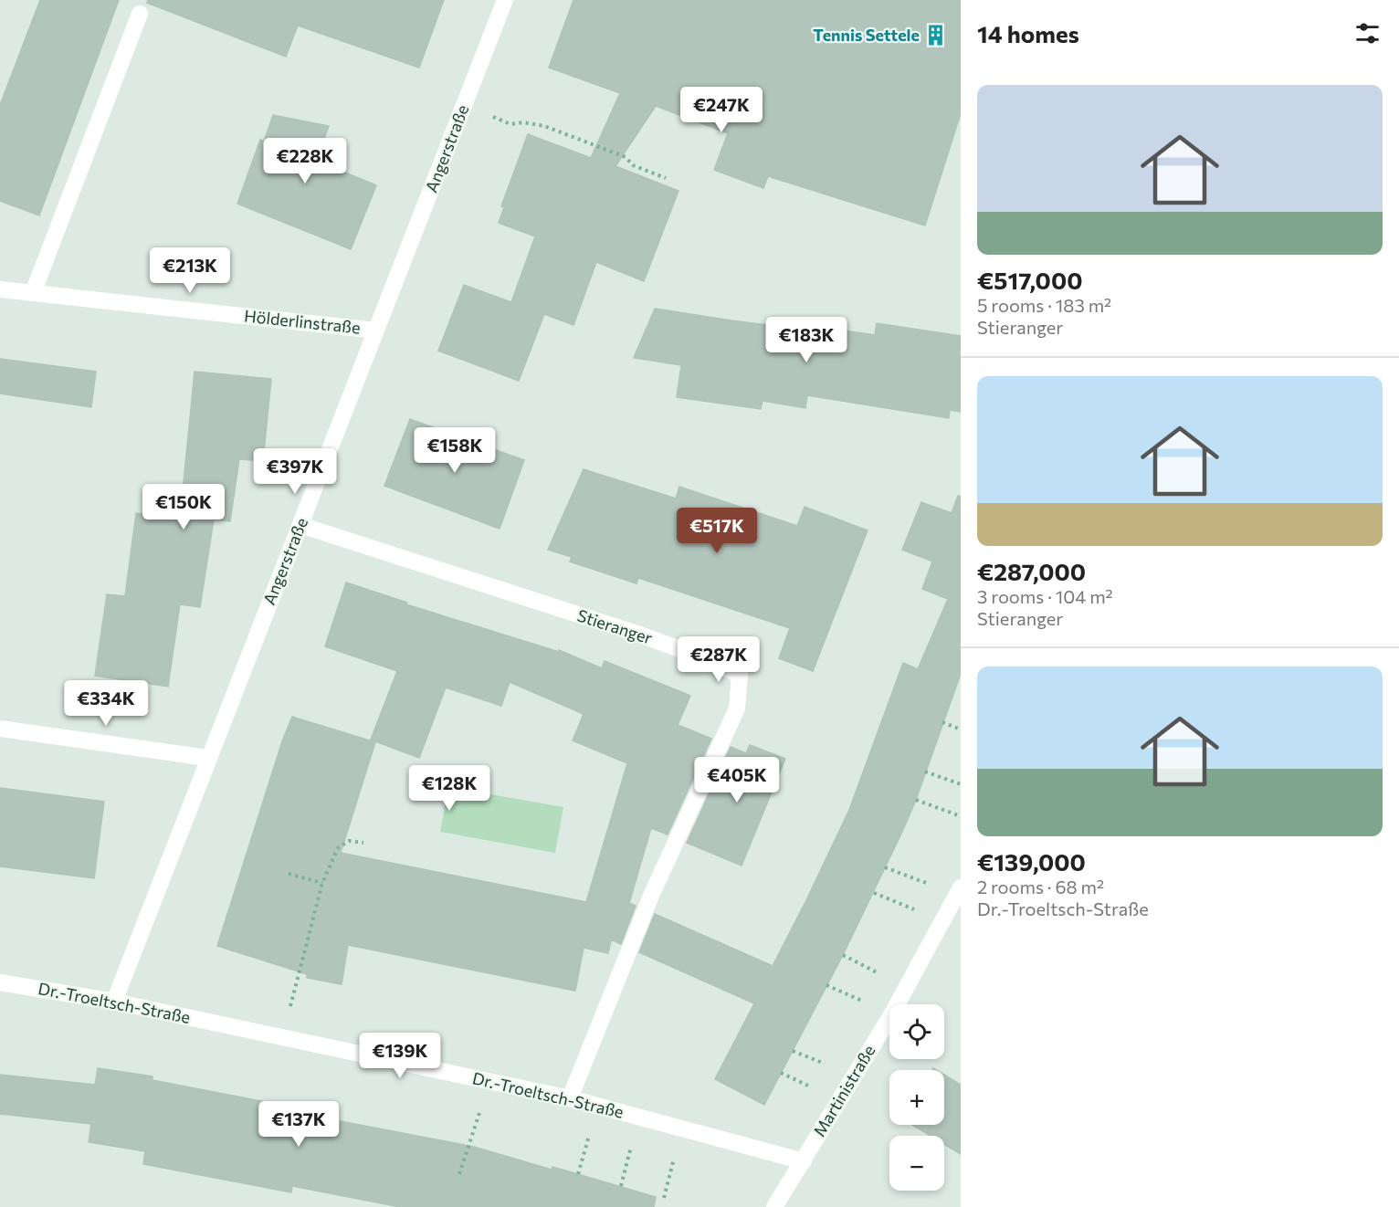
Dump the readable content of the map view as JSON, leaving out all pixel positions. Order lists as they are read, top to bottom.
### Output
{
  "streets": {
    "street": [
      "Angerstraße",
      "Hölderlinstraße",
      "Stieranger",
      "Dr.-Troeltsch-Straße",
      "Martinistraße"
    ]
  },
  "crossings": [
    ["Angerstraße", "Hölderlinstraße"],
    ["Angerstraße", "Stieranger"],
    ["Angerstraße", "Dr.-Troeltsch-Straße"],
    ["Stieranger", "Dr.-Troeltsch-Straße"],
    ["Dr.-Troeltsch-Straße", "Martinistraße"]
  ],
  "places": {
    "building": ["Tennis Settele"]
  },
  "page": {
    "heading": "14 homes",
    "list": [
      {
        "name": "€517,000",
        "note": "5 rooms · 183 m² · Stieranger"
      },
      {
        "name": "€287,000",
        "note": "3 rooms · 104 m² · Stieranger"
      },
      {
        "name": "€139,000",
        "note": "2 rooms · 68 m² · Dr.-Troeltsch-Straße"
      }
    ],
    "price": [
      "€247K",
      "€228K",
      "€213K",
      "€183K",
      "€158K",
      "€397K",
      "€150K",
      "€517K",
      "€287K",
      "€334K",
      "€405K",
      "€128K",
      "€139K",
      "€137K"
    ],
    "map_buttons": ["+", "−"]
  }
}
